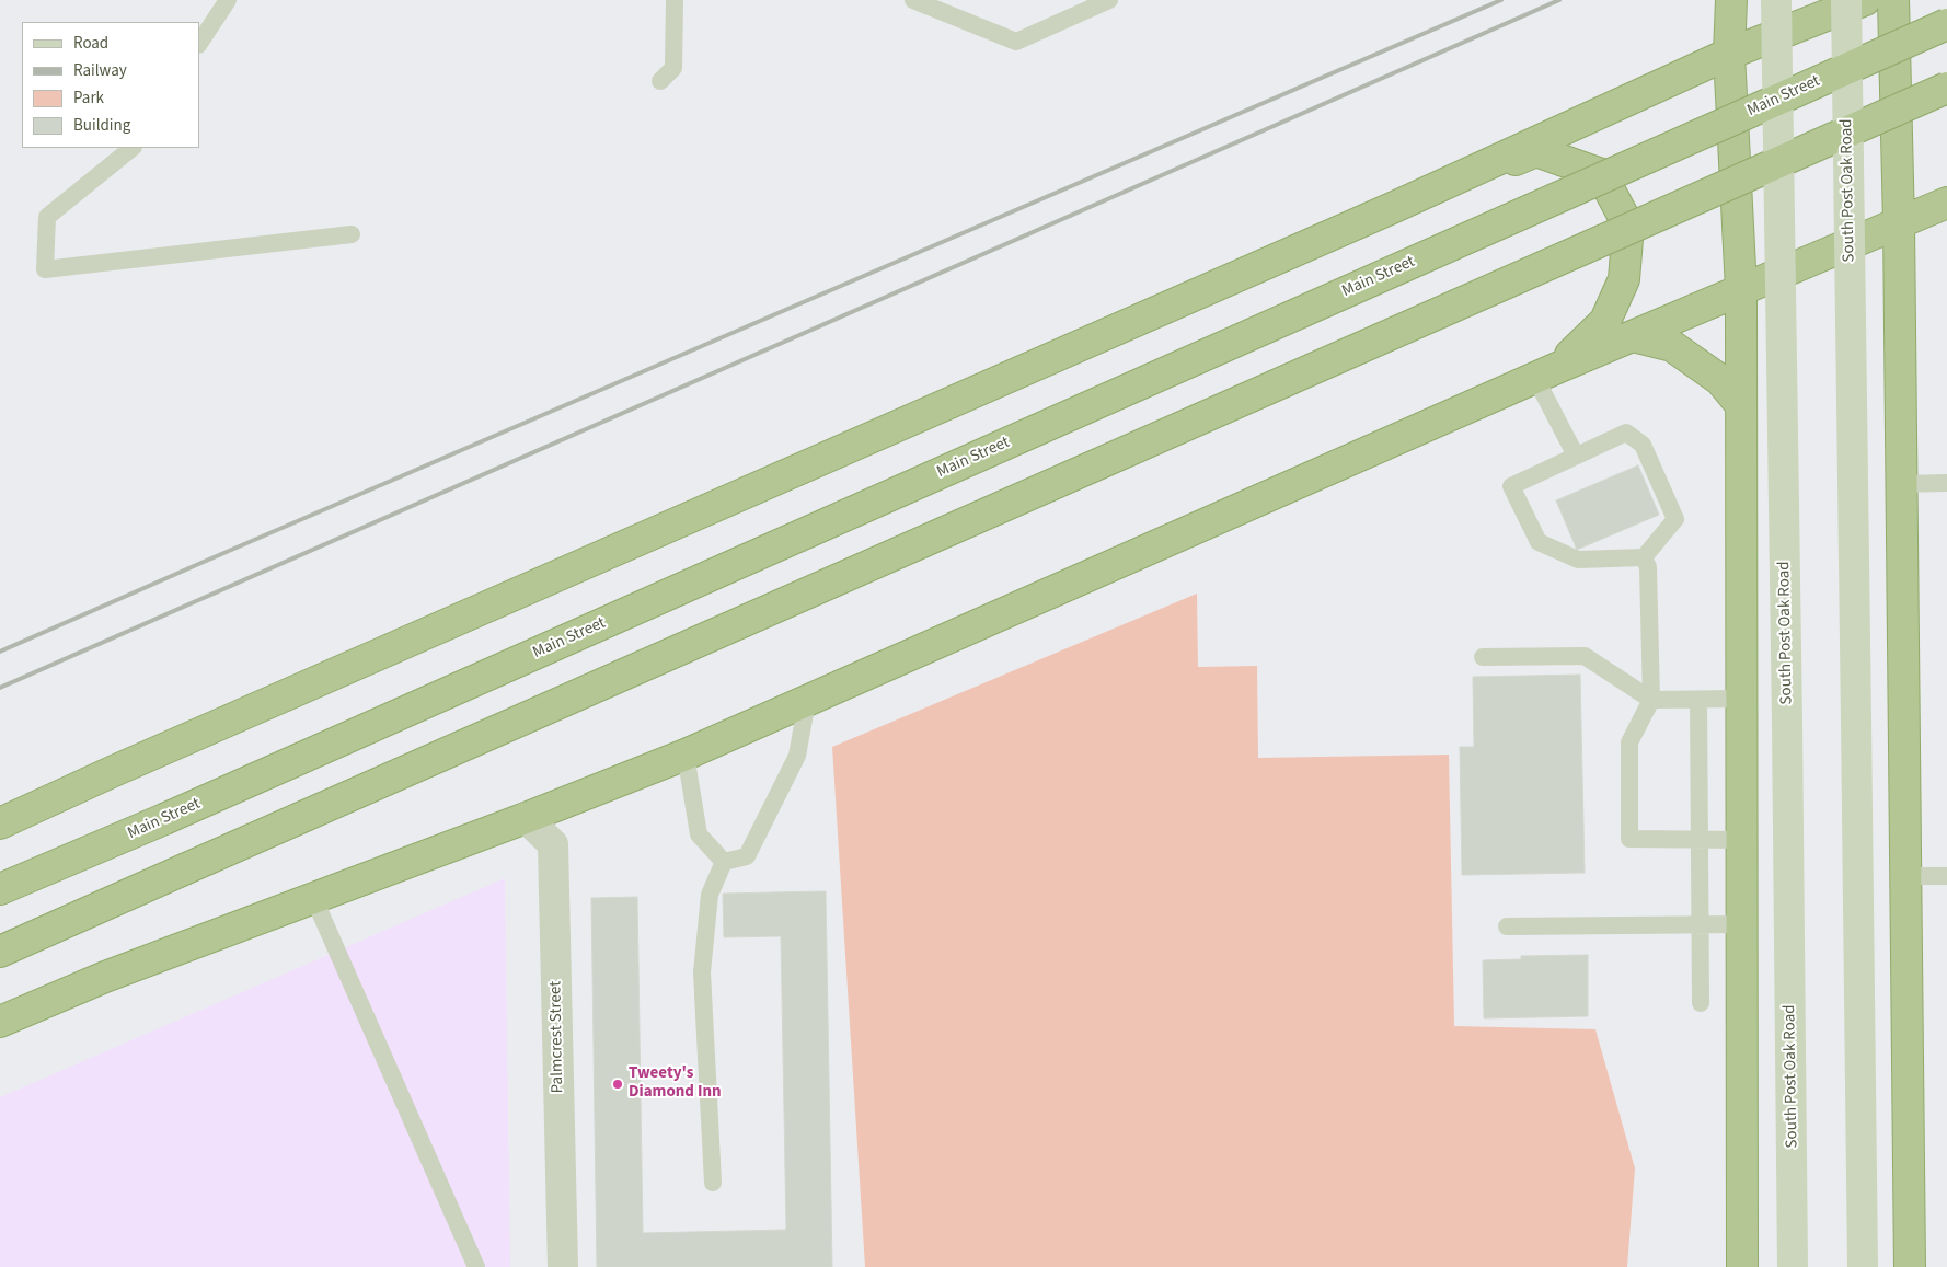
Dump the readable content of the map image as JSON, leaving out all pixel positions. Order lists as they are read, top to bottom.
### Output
{
  "streets": {
    "highway": ["Main Street"],
    "main road": ["South Post Oak Road"],
    "street": ["Palmcrest Street"]
  },
  "places": ["Tweety's Diamond Inn"],
  "legend": [
    "Road",
    "Railway",
    "Park",
    "Building"
  ]
}
